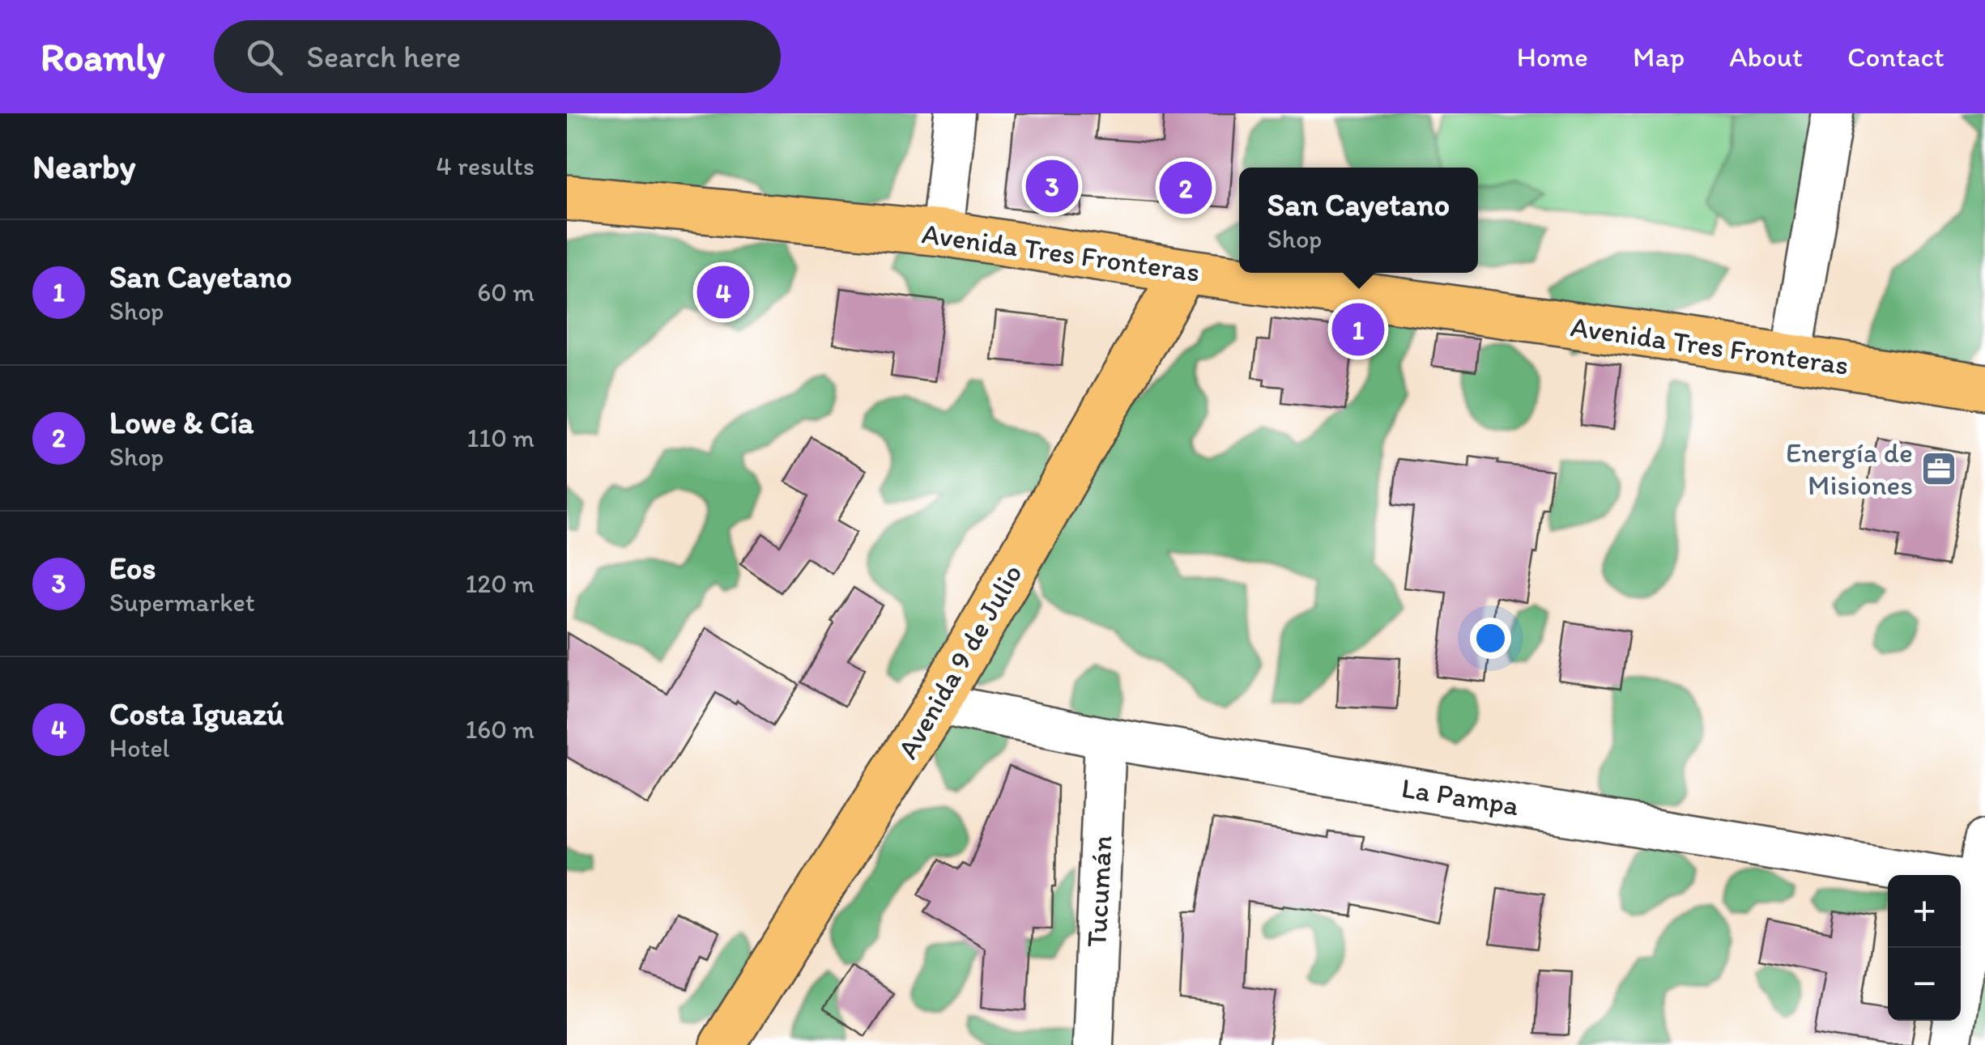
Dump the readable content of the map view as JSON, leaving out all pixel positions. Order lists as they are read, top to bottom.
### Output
{
  "streets": {
    "main road": ["Avenida Tres Fronteras", "Avenida 9 de Julio"],
    "street": ["La Pampa", "Tucumán"]
  },
  "crossings": [
    ["Avenida Tres Fronteras", "Avenida 9 de Julio"],
    ["Avenida 9 de Julio", "La Pampa"],
    ["La Pampa", "Tucumán"]
  ],
  "places": {
    "office": ["Energía de Misiones"]
  },
  "page": {
    "header": "Roamly",
    "search": "Search here",
    "nav": [
      "Home",
      "Map",
      "About",
      "Contact"
    ],
    "heading": ["Nearby", "4 results"],
    "pins": [
      "3",
      "2",
      "4",
      "1"
    ],
    "popup": ["San Cayetano", "Shop"],
    "list": [
      {
        "mark": "1",
        "name": "San Cayetano",
        "note": "Shop",
        "value": "60 m"
      },
      {
        "mark": "2",
        "name": "Lowe & Cía",
        "note": "Shop",
        "value": "110 m"
      },
      {
        "mark": "3",
        "name": "Eos",
        "note": "Supermarket",
        "value": "120 m"
      },
      {
        "mark": "4",
        "name": "Costa Iguazú",
        "note": "Hotel",
        "value": "160 m"
      }
    ],
    "map_buttons": ["+", "−"]
  }
}
